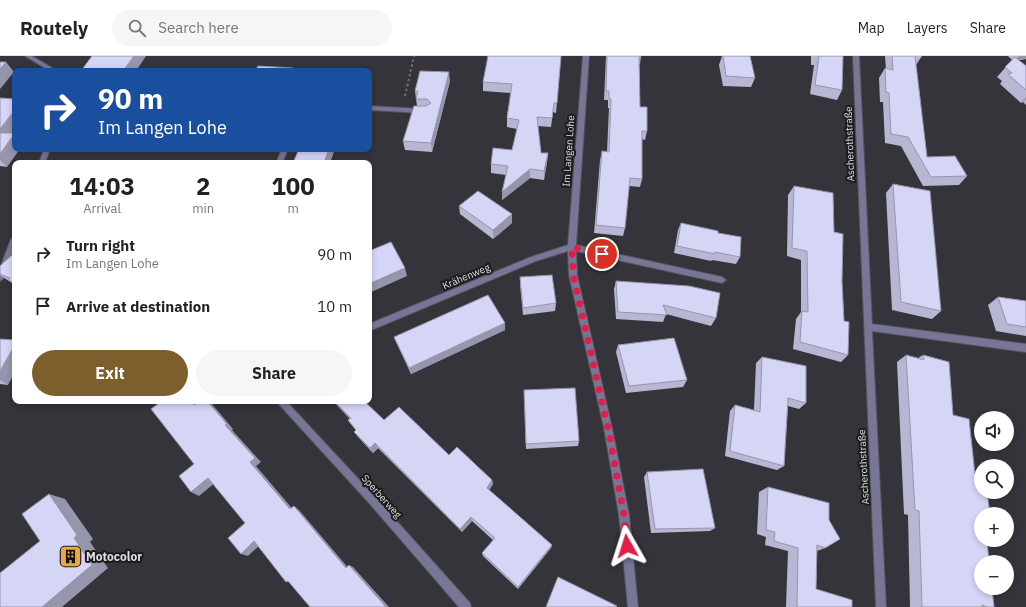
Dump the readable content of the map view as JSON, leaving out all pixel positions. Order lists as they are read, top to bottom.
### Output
{
  "streets": {
    "street": [
      "Ascherothstraße",
      "Im Langen Lohe",
      "Krähenweg",
      "Sperberweg"
    ]
  },
  "crossings": [
    ["Im Langen Lohe", "Krähenweg"]
  ],
  "places": {
    "building": ["Motocolor"]
  },
  "page": {
    "header": "Routely",
    "search": "Search here",
    "nav": ["Map", "Layers", "Share"],
    "turn": ["90 m", "Im Langen Lohe"],
    "eta": [
      "14:03",
      "Arrival",
      "2",
      "min",
      "100",
      "m"
    ],
    "list": [
      {
        "name": "Turn right",
        "note": "Im Langen Lohe",
        "value": "90 m"
      },
      {
        "name": "Arrive at destination",
        "value": "10 m"
      }
    ],
    "buttons": ["Exit", "Share"],
    "map_buttons": ["+", "−"]
  }
}
